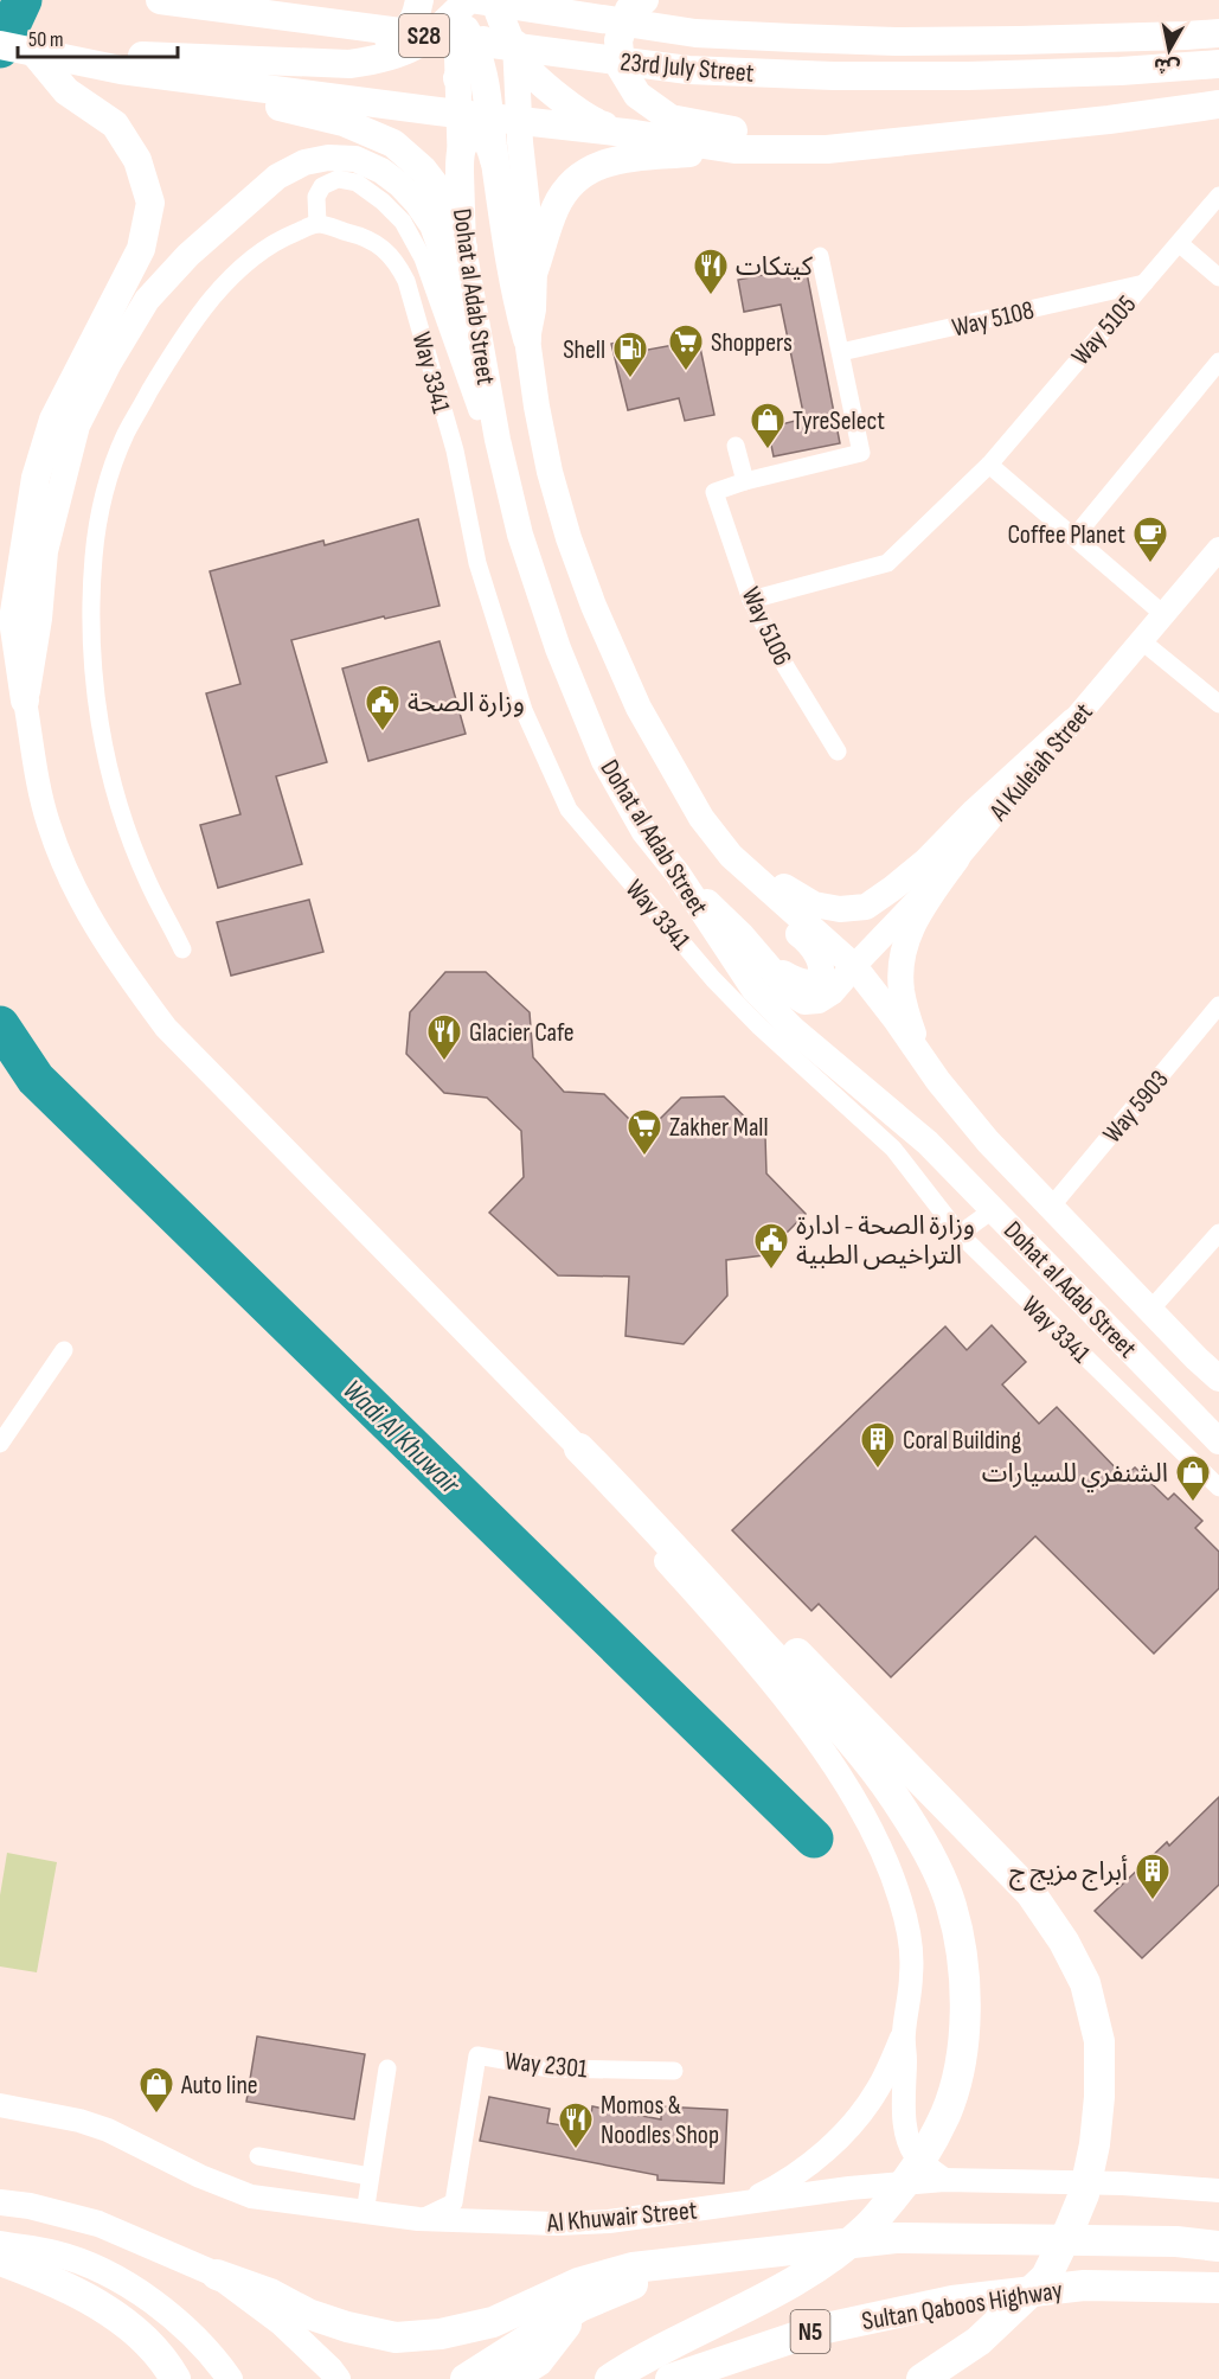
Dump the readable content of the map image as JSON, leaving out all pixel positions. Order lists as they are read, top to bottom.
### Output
{
  "streets": {
    "highway": ["Sultan Qaboos Highway", "N5"],
    "main road": ["S28", "23rd July Street", "Dohat al Adab Street"],
    "street": [
      "Way 5108",
      "Way 5105",
      "Way 3341",
      "Way 5106",
      "Al Kuleiah Street",
      "Way 5903",
      "Way 2301",
      "Al Khuwair Street"
    ]
  },
  "crossings": [
    ["23rd July Street", "Dohat al Adab Street"],
    ["Dohat al Adab Street", "Al Kuleiah Street"],
    ["Dohat al Adab Street", "Way 5903"],
    ["Way 5108", "Way 5105"],
    ["Way 5105", "Way 5106"],
    ["Way 2301", "Al Khuwair Street"]
  ],
  "water": ["Wadi Al Khuwair"],
  "places": {
    "restaurant": ["كيتكات", "Glacier Cafe", "Momos & Noodles Shop"],
    "supermarket": ["Shoppers", "Zakher Mall"],
    "fuel station": ["Shell"],
    "shop": ["TyreSelect", "الشنفري للسيارات", "Auto line"],
    "cafe": ["Coffee Planet"],
    "public building": ["وزارة الصحة", "وزارة الصحة - ادارة التراخيص الطبية"],
    "building": ["Coral Building", "أبراج مزيج ج"]
  },
  "scale_bar": "50 m",
  "north": "bottom"
}
